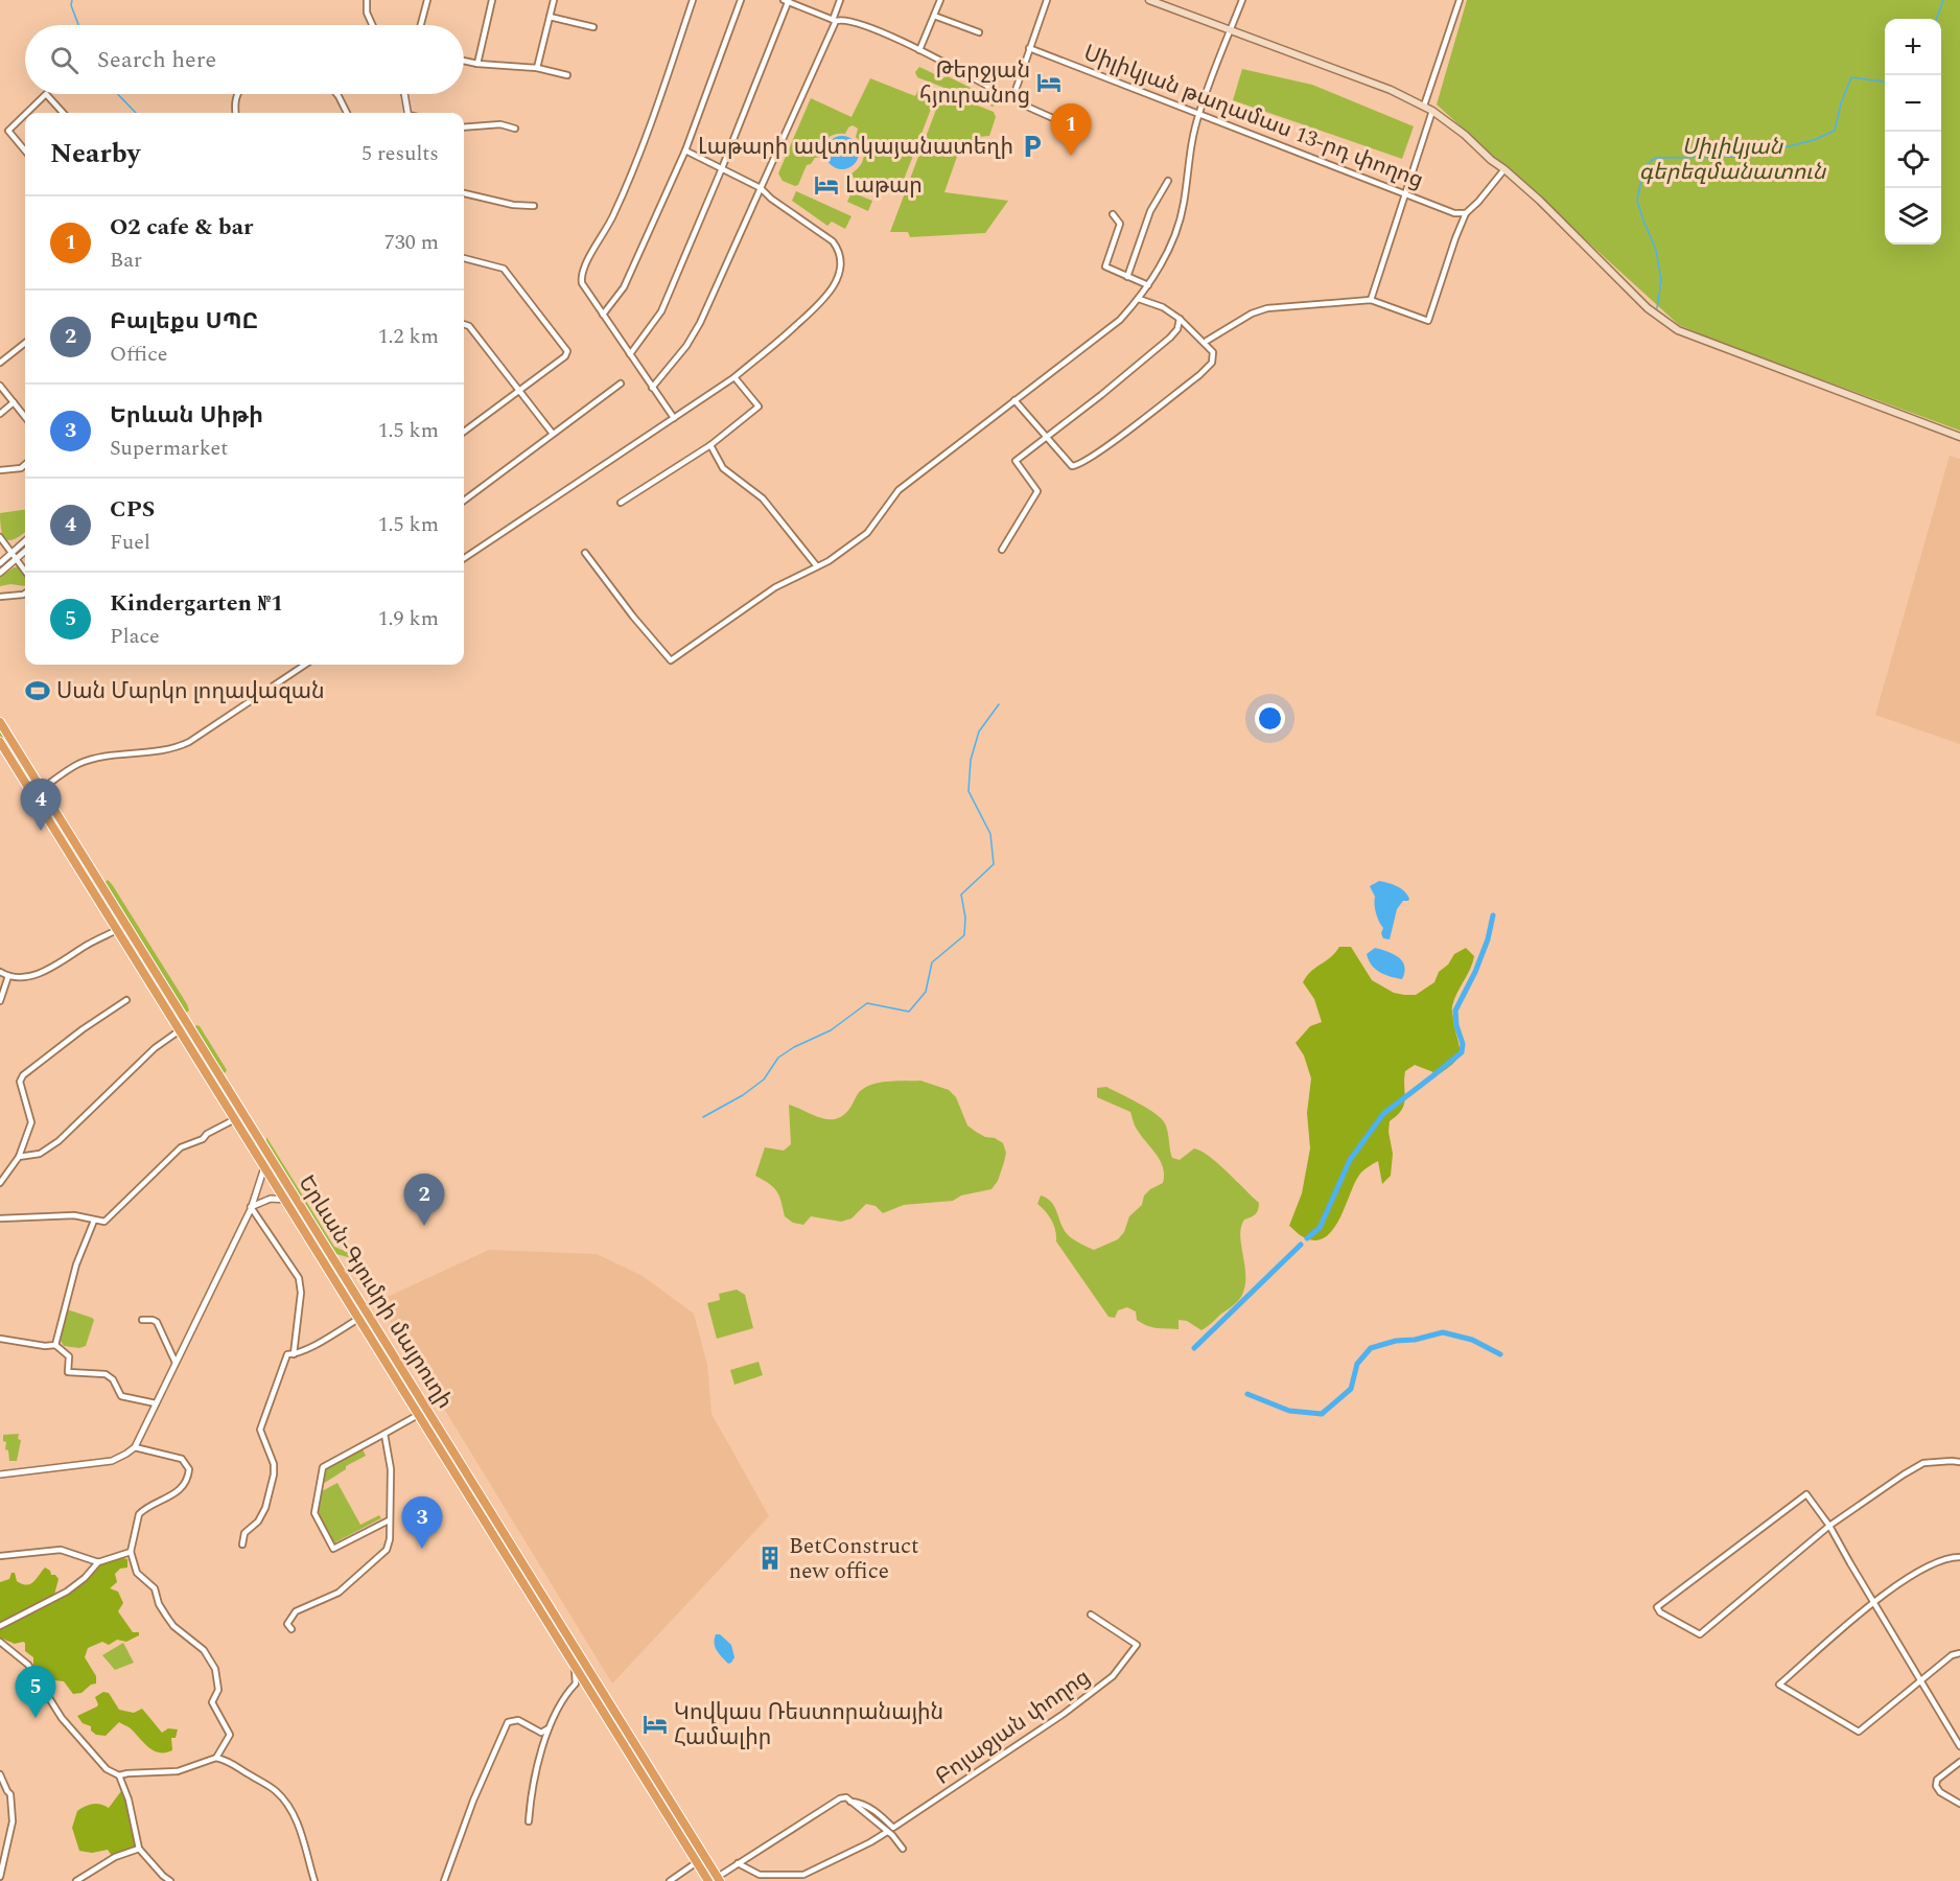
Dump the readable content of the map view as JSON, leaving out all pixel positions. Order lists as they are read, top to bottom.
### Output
{
  "streets": {
    "highway": ["Երևան-Գյումրի մայրուղի"],
    "street": ["Սիլիկյան թաղամաս 13-րդ փողոց", "Բոյաջյան փողոց"]
  },
  "parks": ["Սիլիկյան գերեզմանատուն"],
  "places": {
    "hotel": ["Թերջյան հյուրանոց", "Լաթար", "Կովկաս Ռեստորանային Համալիր"],
    "parking": ["Լաթարի ավտոկայանատեղի"],
    "sports": ["Սան Մարկո լողավազան"],
    "building": ["BetConstruct new office"]
  },
  "page": {
    "map_buttons": ["+", "−"],
    "search": "Search here",
    "pins": [
      "1",
      "4",
      "2",
      "3",
      "5"
    ],
    "heading": ["Nearby", "5 results"],
    "list": [
      {
        "mark": "1",
        "name": "O2 cafe & bar",
        "note": "Bar",
        "value": "730 m"
      },
      {
        "mark": "2",
        "name": "Բալեքս ՍՊԸ",
        "note": "Office",
        "value": "1.2 km"
      },
      {
        "mark": "3",
        "name": "Երևան Սիթի",
        "note": "Supermarket",
        "value": "1.5 km"
      },
      {
        "mark": "4",
        "name": "CPS",
        "note": "Fuel",
        "value": "1.5 km"
      },
      {
        "mark": "5",
        "name": "Kindergarten №1",
        "note": "Place",
        "value": "1.9 km"
      }
    ]
  }
}
